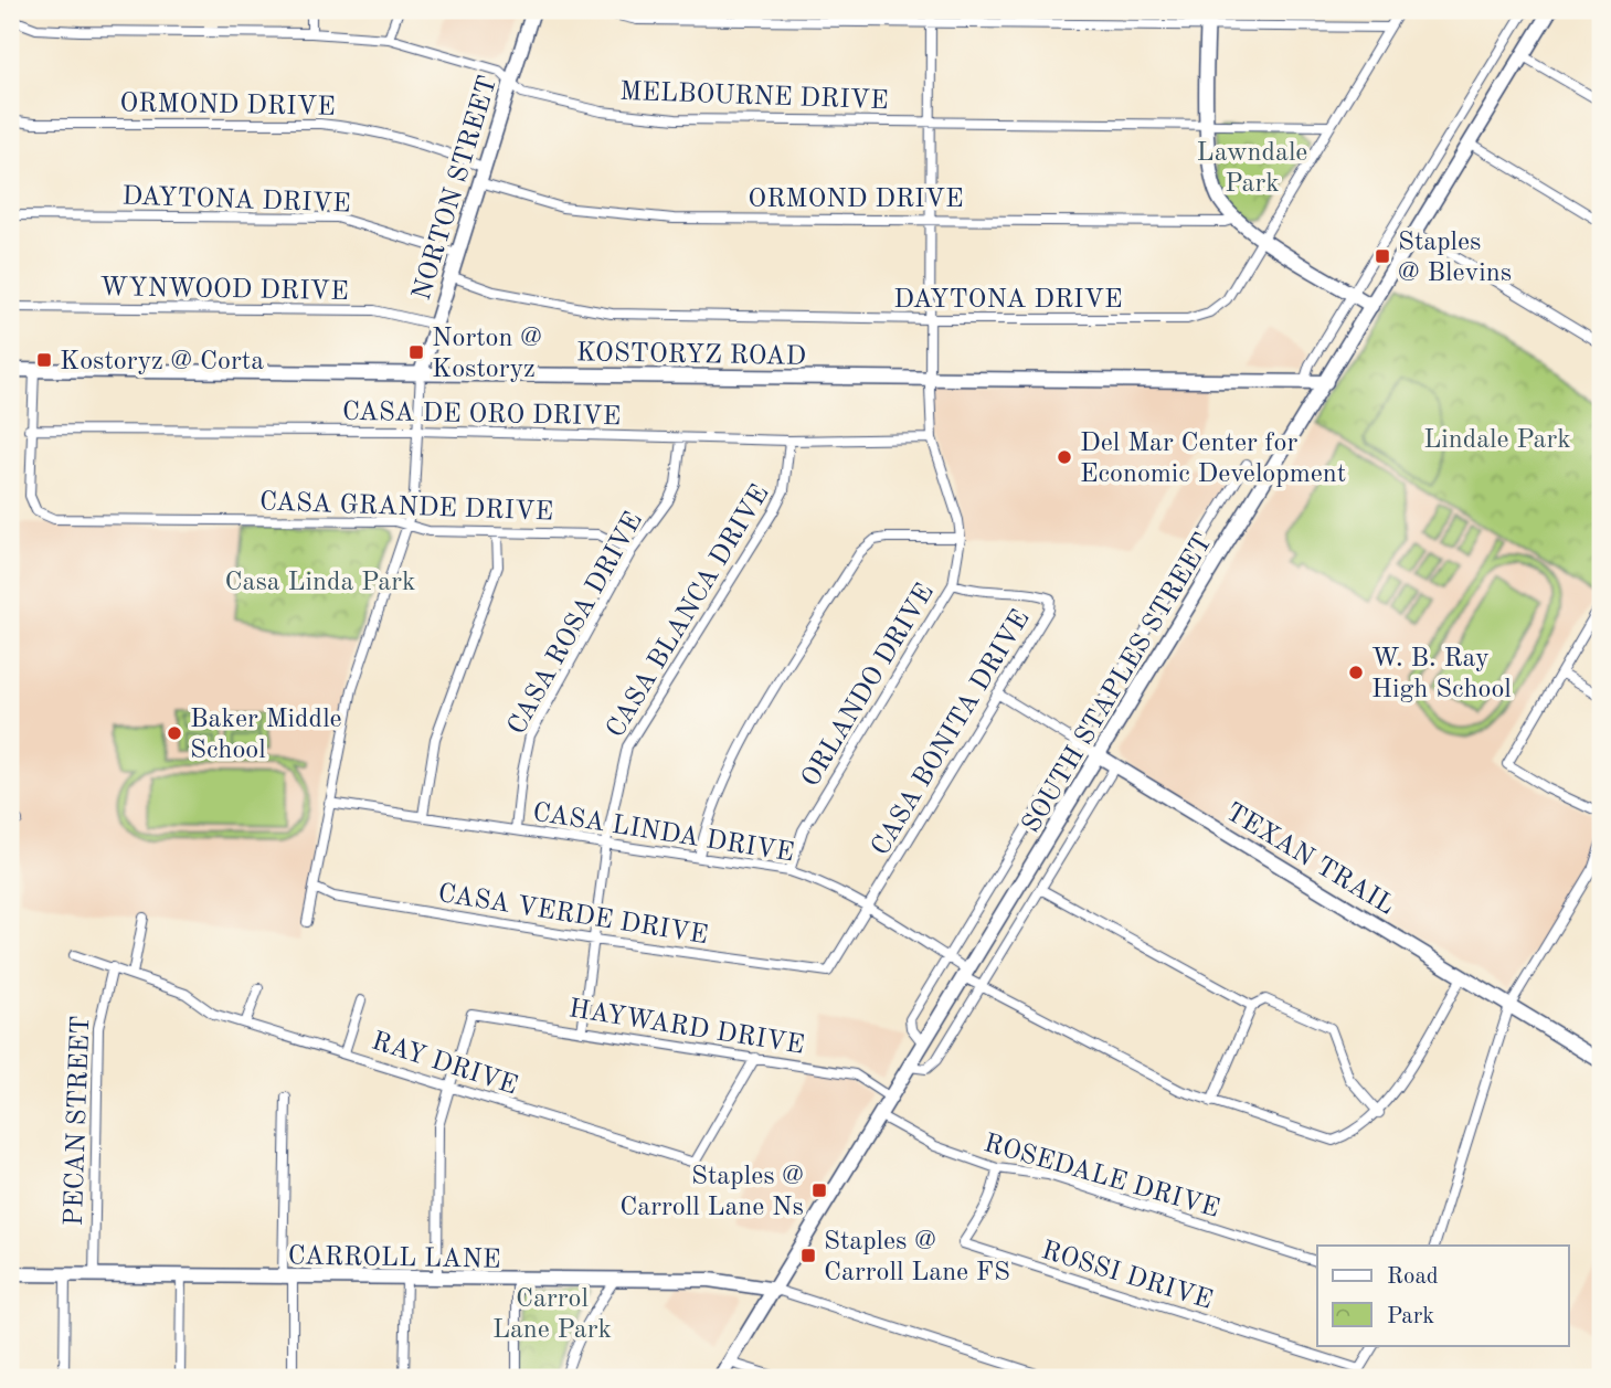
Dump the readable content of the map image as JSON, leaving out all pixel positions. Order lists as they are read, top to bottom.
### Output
{
  "streets": {
    "main road": [
      "NORTON STREET",
      "KOSTORYZ ROAD",
      "SOUTH STAPLES STREET",
      "TEXAN TRAIL",
      "CARROLL LANE"
    ],
    "street": [
      "MELBOURNE DRIVE",
      "ORMOND DRIVE",
      "DAYTONA DRIVE",
      "WYNWOOD DRIVE",
      "CASA DE ORO DRIVE",
      "CASA GRANDE DRIVE",
      "CASA BLANCA DRIVE",
      "CASA ROSA DRIVE",
      "ORLANDO DRIVE",
      "CASA BONITA DRIVE",
      "CASA LINDA DRIVE",
      "CASA VERDE DRIVE",
      "HAYWARD DRIVE",
      "RAY DRIVE",
      "PECAN STREET",
      "ROSEDALE DRIVE",
      "ROSSI DRIVE"
    ]
  },
  "crossings": [
    ["MELBOURNE DRIVE", "NORTON STREET"],
    ["MELBOURNE DRIVE", "DAYTONA DRIVE"],
    ["MELBOURNE DRIVE", "ORLANDO DRIVE"],
    ["ORMOND DRIVE", "NORTON STREET"],
    ["ORMOND DRIVE", "ORLANDO DRIVE"],
    ["NORTON STREET", "DAYTONA DRIVE"],
    ["NORTON STREET", "WYNWOOD DRIVE"],
    ["NORTON STREET", "KOSTORYZ ROAD"],
    ["NORTON STREET", "CASA DE ORO DRIVE"],
    ["NORTON STREET", "CASA GRANDE DRIVE"],
    ["NORTON STREET", "CASA LINDA DRIVE"],
    ["NORTON STREET", "CASA VERDE DRIVE"],
    ["DAYTONA DRIVE", "ORLANDO DRIVE"],
    ["KOSTORYZ ROAD", "SOUTH STAPLES STREET"],
    ["KOSTORYZ ROAD", "ORLANDO DRIVE"],
    ["CASA DE ORO DRIVE", "CASA GRANDE DRIVE"],
    ["CASA DE ORO DRIVE", "CASA BLANCA DRIVE"],
    ["CASA DE ORO DRIVE", "CASA ROSA DRIVE"],
    ["CASA DE ORO DRIVE", "ORLANDO DRIVE"],
    ["CASA GRANDE DRIVE", "CASA ROSA DRIVE"],
    ["CASA BLANCA DRIVE", "CASA LINDA DRIVE"],
    ["CASA BLANCA DRIVE", "CASA VERDE DRIVE"],
    ["CASA BLANCA DRIVE", "HAYWARD DRIVE"],
    ["CASA ROSA DRIVE", "CASA LINDA DRIVE"],
    ["SOUTH STAPLES STREET", "CASA LINDA DRIVE"],
    ["SOUTH STAPLES STREET", "TEXAN TRAIL"],
    ["SOUTH STAPLES STREET", "HAYWARD DRIVE"],
    ["SOUTH STAPLES STREET", "ROSEDALE DRIVE"],
    ["SOUTH STAPLES STREET", "CARROLL LANE"],
    ["ORLANDO DRIVE", "CASA BONITA DRIVE"],
    ["ORLANDO DRIVE", "CASA LINDA DRIVE"],
    ["CASA BONITA DRIVE", "CASA LINDA DRIVE"],
    ["CASA BONITA DRIVE", "TEXAN TRAIL"],
    ["CASA BONITA DRIVE", "CASA VERDE DRIVE"],
    ["HAYWARD DRIVE", "RAY DRIVE"],
    ["RAY DRIVE", "PECAN STREET"],
    ["PECAN STREET", "CARROLL LANE"],
    ["ROSEDALE DRIVE", "ROSSI DRIVE"]
  ],
  "parks": [
    "Lawndale Park",
    "Lindale Park",
    "Casa Linda Park",
    "Carrol Lane Park"
  ],
  "places": {
    "transit": [
      "Staples @ Blevins",
      "Norton @ Kostoryz",
      "Kostoryz @ Corta",
      "Staples @ Carroll Lane Ns",
      "Staples @ Carroll Lane FS"
    ],
    "other": ["Del Mar Center for Economic Development", "W. B. Ray High School", "Baker Middle School"]
  },
  "legend": ["Road", "Park"]
}
